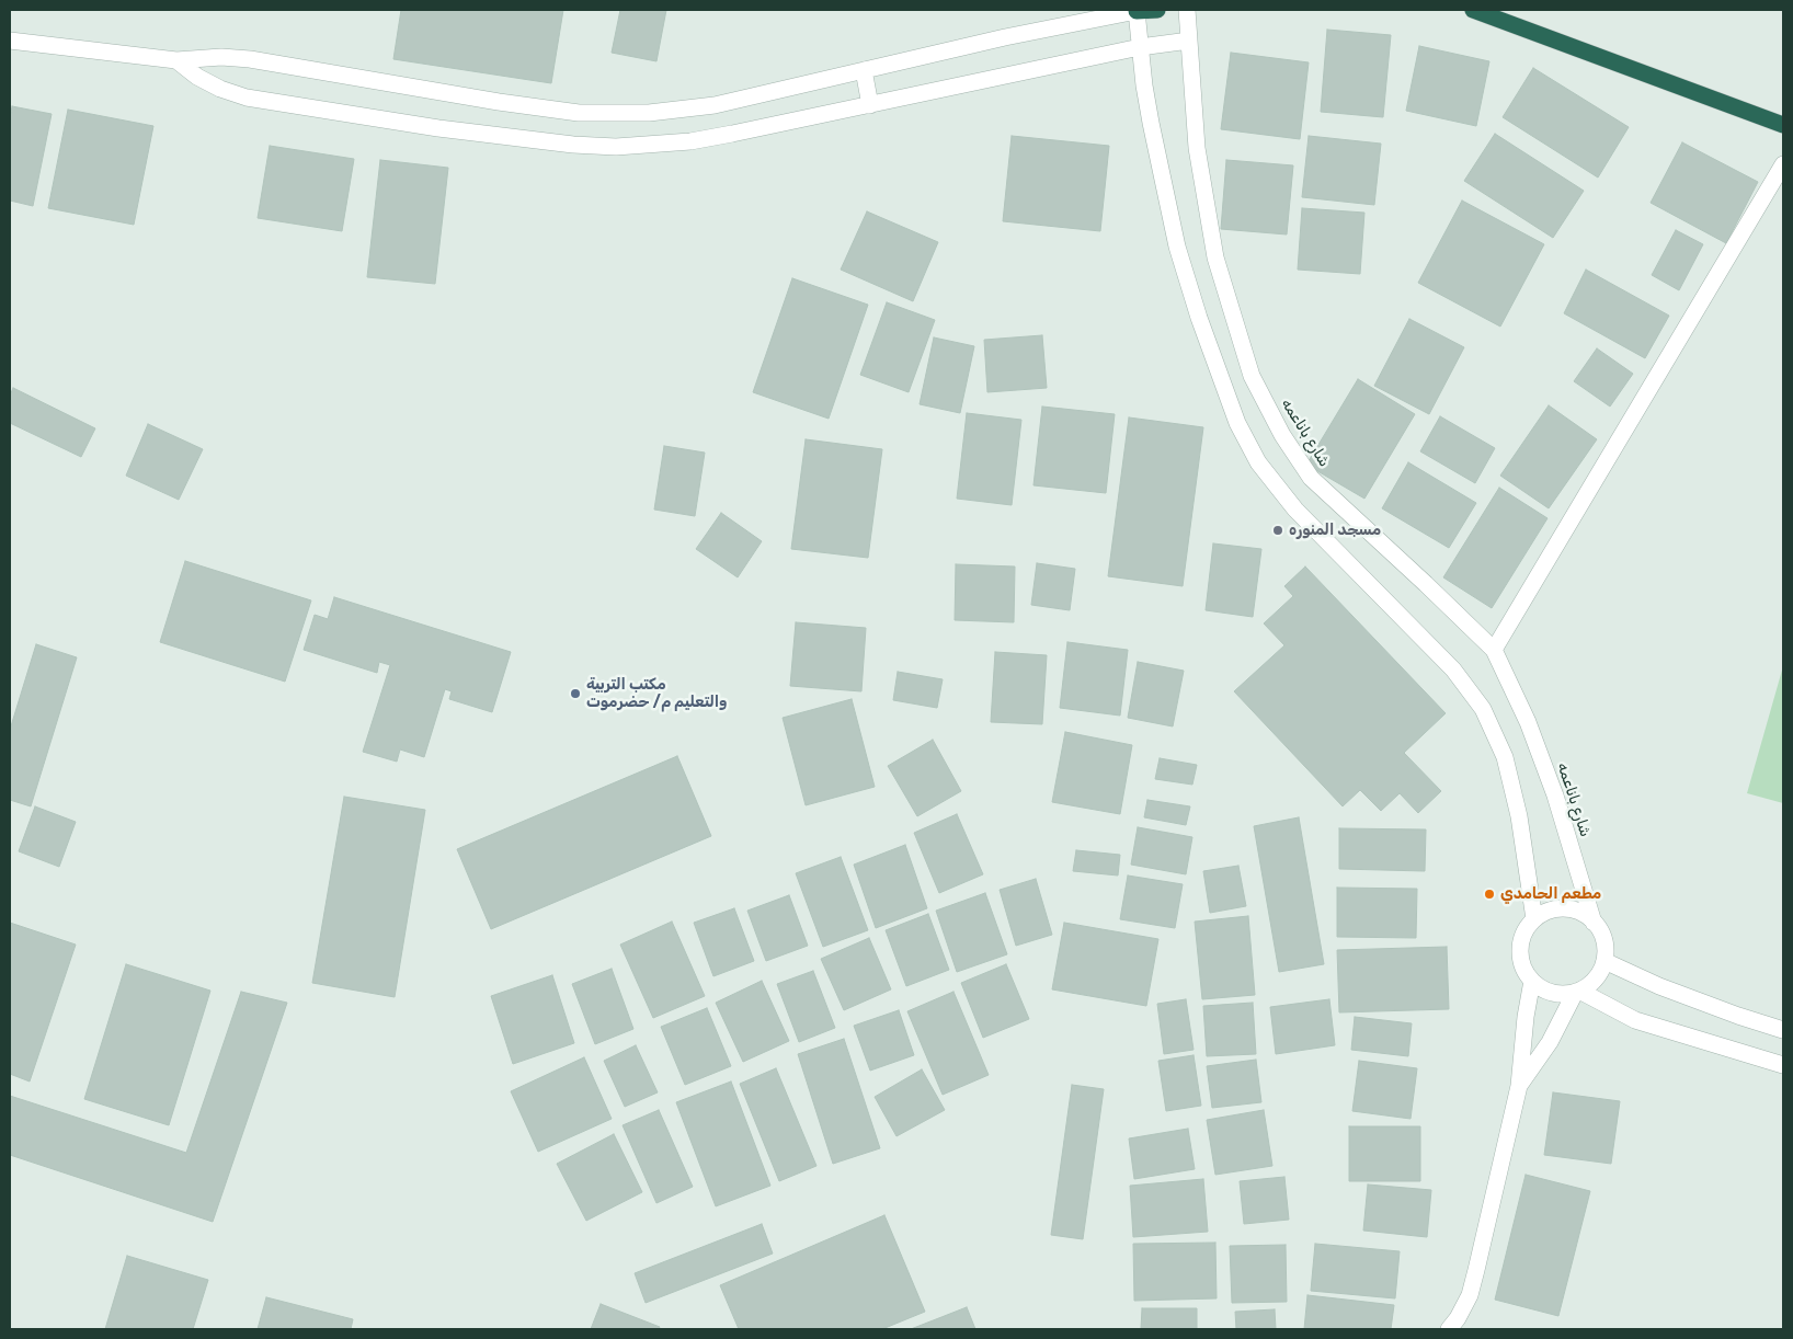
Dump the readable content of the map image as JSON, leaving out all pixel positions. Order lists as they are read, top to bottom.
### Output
{
  "streets": {
    "street": ["شارع باناعمه"]
  },
  "places": ["مسجد المنوره", "مكتب التربية والتعليم م/ حضرموت", "مطعم الحامدي"]
}
